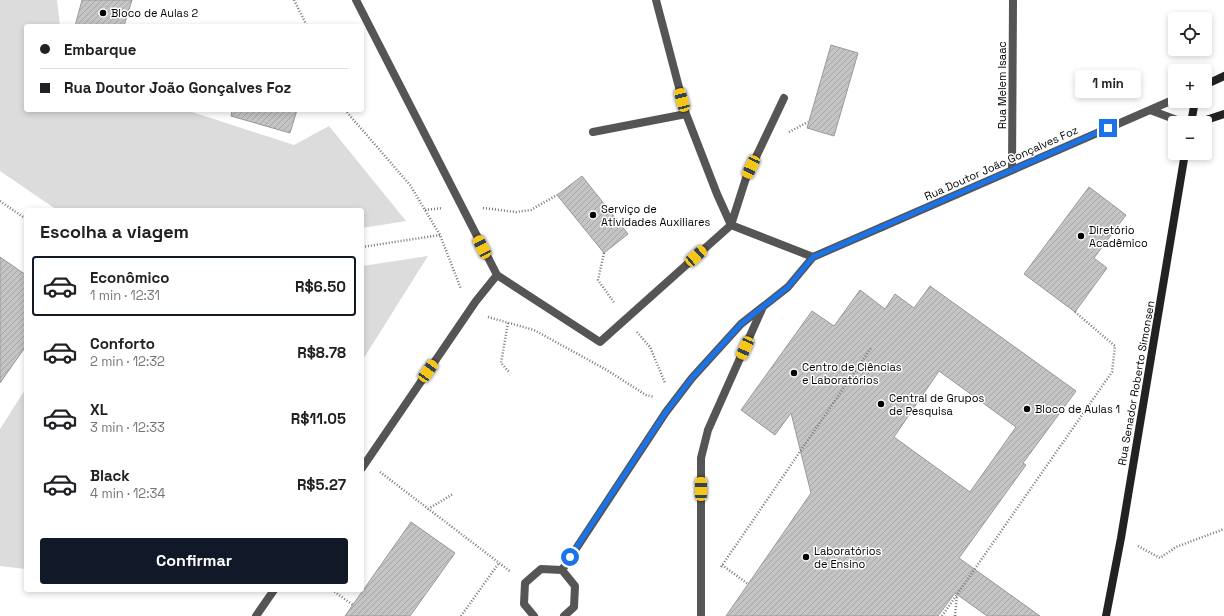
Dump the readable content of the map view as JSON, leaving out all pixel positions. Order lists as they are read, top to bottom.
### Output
{
  "streets": {
    "street": ["Rua Melem Isaac", "Rua Doutor João Gonçalves Foz", "Rua Senador Roberto Simonsen"]
  },
  "crossings": [
    ["Rua Melem Isaac", "Rua Doutor João Gonçalves Foz"]
  ],
  "places": [
    "Bloco de Aulas 2",
    "Serviço de Atividades Auxiliares",
    "Diretório Acadêmico",
    "Centro de Ciências e Laboratórios",
    "Central de Grupos de Pesquisa",
    "Bloco de Aulas 1",
    "Laboratórios de Ensino"
  ],
  "page": {
    "map_buttons": ["+", "−"],
    "banner": ["Embarque", "Rua Doutor João Gonçalves Foz"],
    "bubble": "1 min",
    "heading": "Escolha a viagem",
    "list": [
      {
        "name": "Econômico",
        "note": "1 min · 12:31",
        "value": "R$6.50"
      },
      {
        "name": "Conforto",
        "note": "2 min · 12:32",
        "value": "R$8.78"
      },
      {
        "name": "XL",
        "note": "3 min · 12:33",
        "value": "R$11.05"
      },
      {
        "name": "Black",
        "note": "4 min · 12:34",
        "value": "R$5.27"
      }
    ],
    "buttons": "Confirmar"
  }
}
